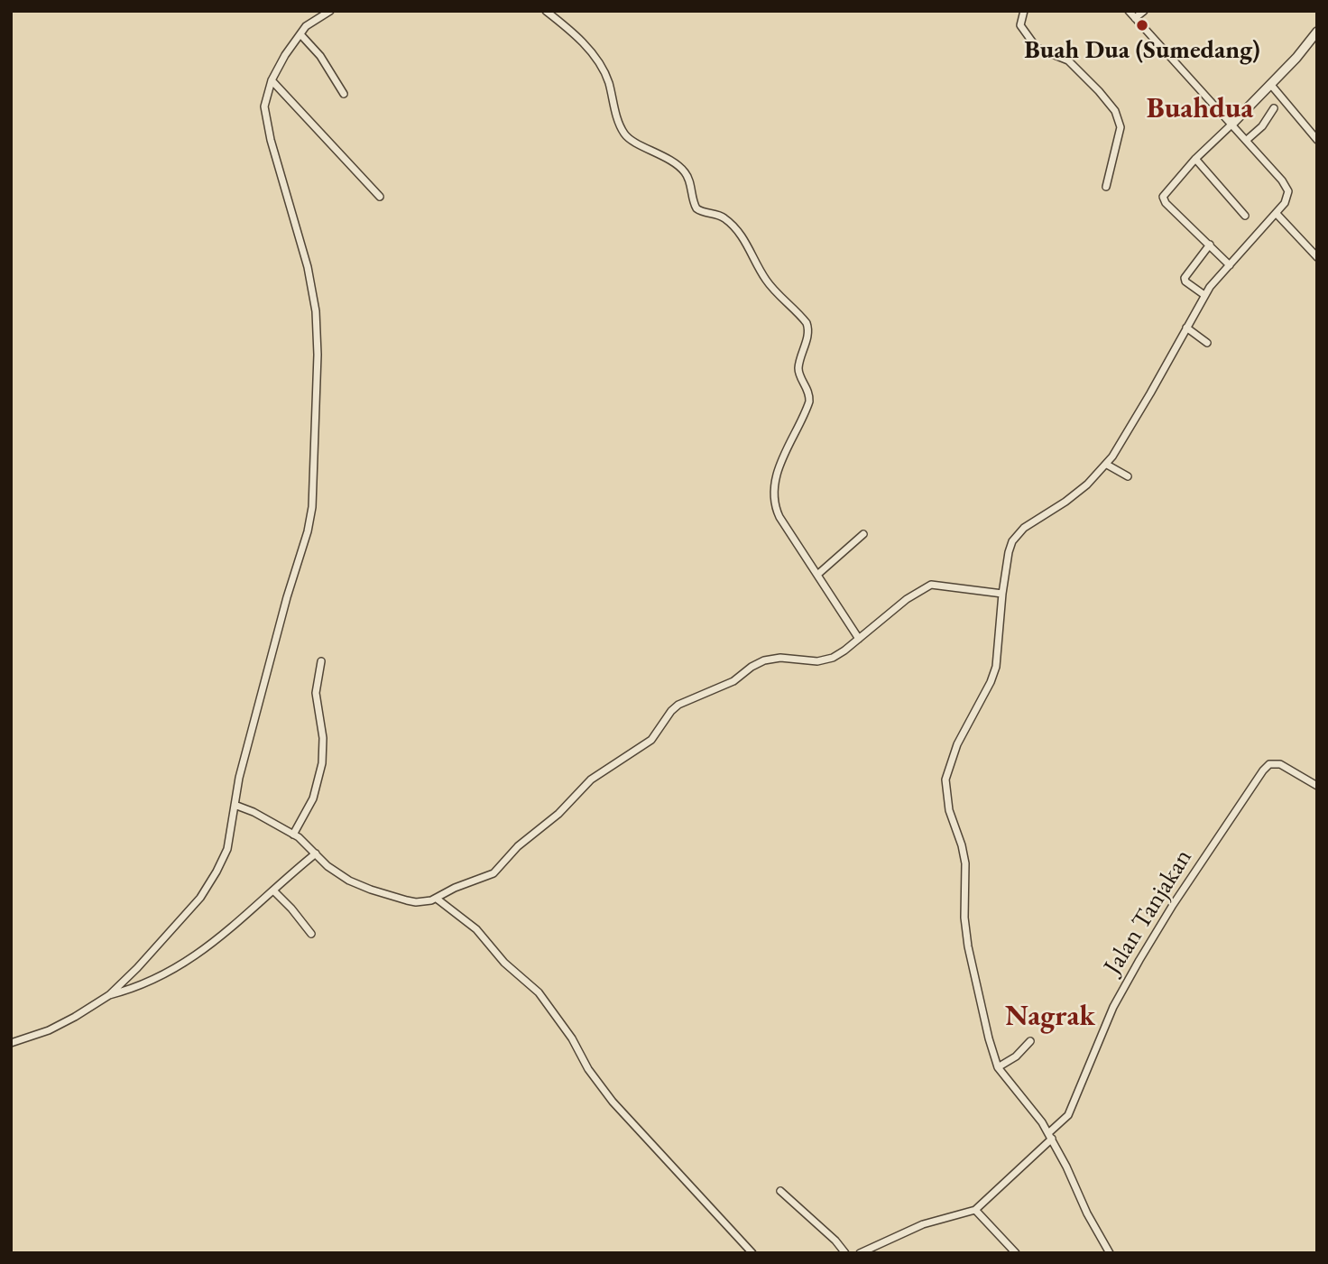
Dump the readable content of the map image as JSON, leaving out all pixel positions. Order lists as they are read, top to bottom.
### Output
{
  "streets": {
    "street": ["Jalan Tanjakan"]
  },
  "districts": ["Buahdua", "Nagrak"],
  "places": ["Buah Dua (Sumedang)"]
}
